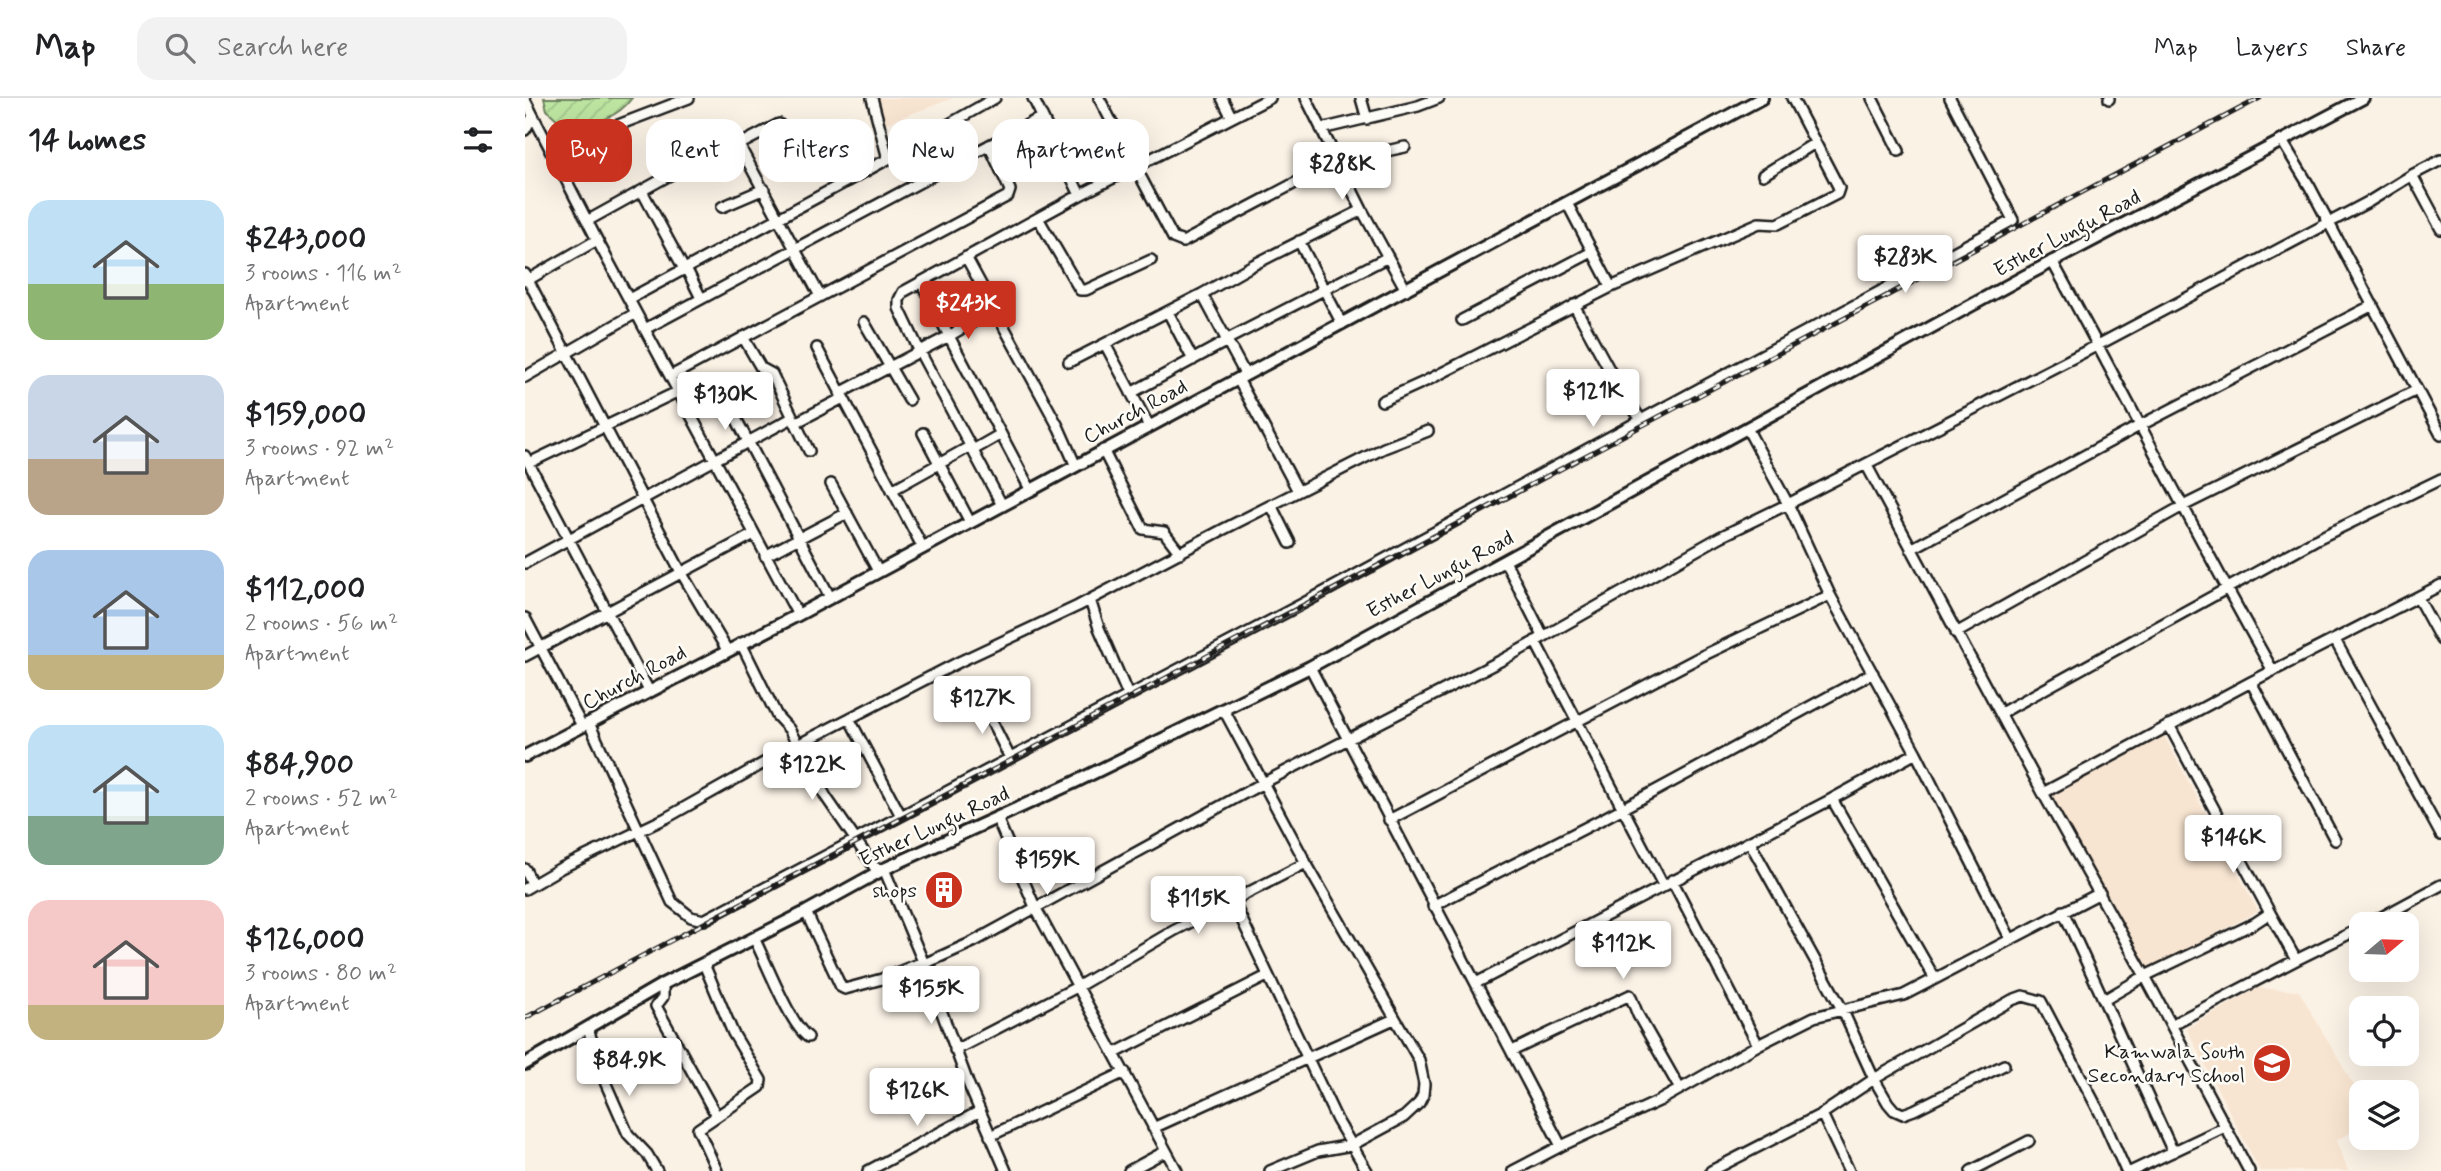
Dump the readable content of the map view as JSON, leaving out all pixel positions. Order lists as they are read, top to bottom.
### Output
{
  "streets": {
    "street": ["Esther Lungu Road", "Church Road"]
  },
  "places": {
    "building": ["shops"],
    "school or university": ["Kamwala South Secondary School"]
  },
  "north": "right",
  "page": {
    "header": "Map",
    "search": "Search here",
    "nav": ["Map", "Layers", "Share"],
    "heading": "14 homes",
    "chip": [
      "Buy",
      "Rent",
      "Filters",
      "New",
      "Apartment"
    ],
    "price": [
      "$288K",
      "$283K",
      "$243K",
      "$121K",
      "$130K",
      "$127K",
      "$122K",
      "$146K",
      "$159K",
      "$115K",
      "$112K",
      "$155K",
      "$84.9K",
      "$126K"
    ],
    "list": [
      {
        "name": "$243,000",
        "note": "3 rooms · 116 m² · Apartment"
      },
      {
        "name": "$159,000",
        "note": "3 rooms · 92 m² · Apartment"
      },
      {
        "name": "$112,000",
        "note": "2 rooms · 56 m² · Apartment"
      },
      {
        "name": "$84,900",
        "note": "2 rooms · 52 m² · Apartment"
      },
      {
        "name": "$126,000",
        "note": "3 rooms · 80 m² · Apartment"
      }
    ]
  }
}
